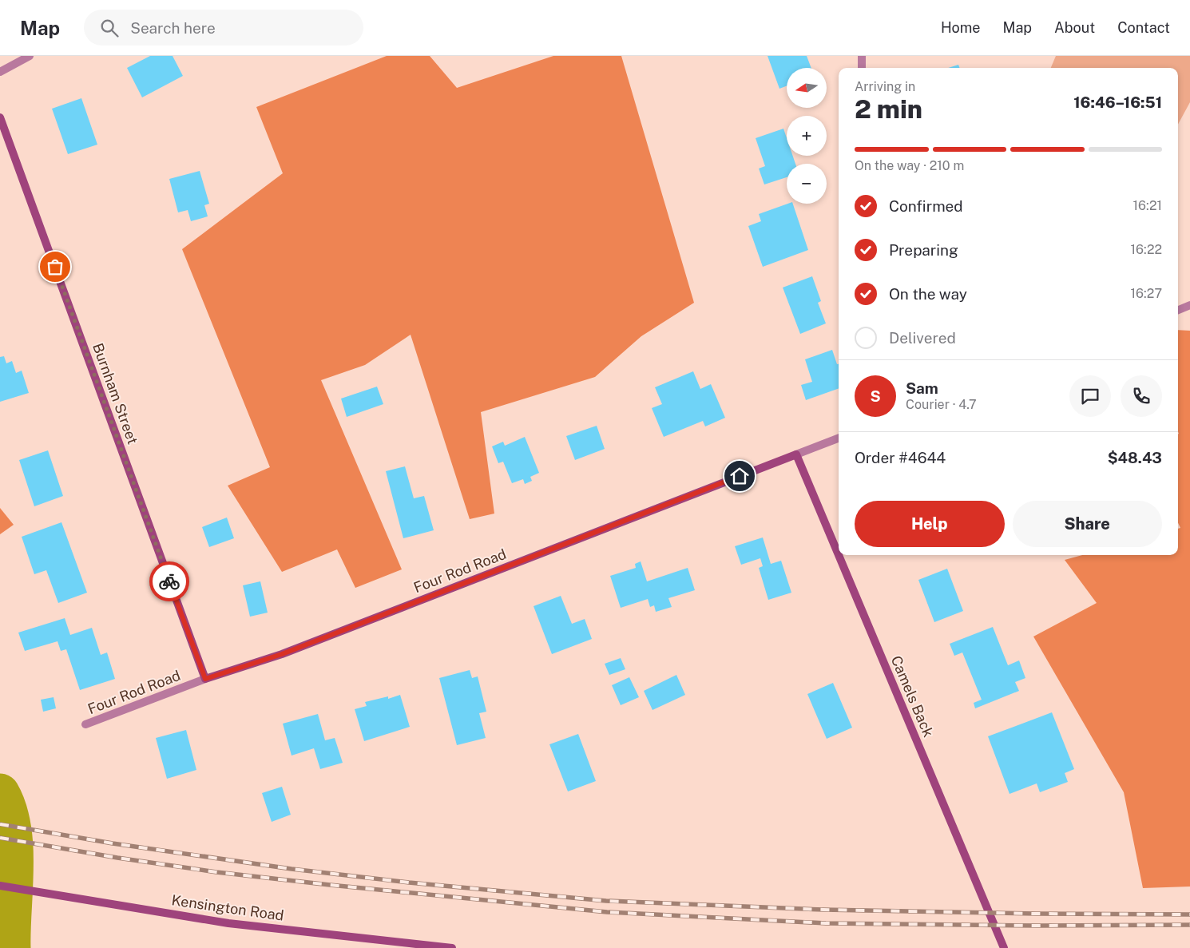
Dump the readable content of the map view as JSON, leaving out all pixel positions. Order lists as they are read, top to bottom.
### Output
{
  "streets": {
    "street": [
      "Burnham Street",
      "Four Rod Road",
      "Camels Back",
      "Kensington Road"
    ]
  },
  "crossings": [
    ["Burnham Street", "Four Rod Road"],
    ["Four Rod Road", "Camels Back"]
  ],
  "north": "left",
  "page": {
    "header": "Map",
    "search": "Search here",
    "nav": [
      "Home",
      "Map",
      "About",
      "Contact"
    ],
    "map_buttons": ["+", "−"],
    "heading": ["2 min", "Arriving in", "16:46–16:51"],
    "panel": [
      "Sam",
      "Courier · 4.7",
      "Order #4644",
      "$48.43"
    ],
    "bar": "On the way · 210 m",
    "list": [
      ["Confirmed", "16:21"],
      ["Preparing", "16:22"],
      ["On the way", "16:27"],
      "Delivered"
    ],
    "round": "S",
    "buttons": ["Help", "Share"]
  }
}
